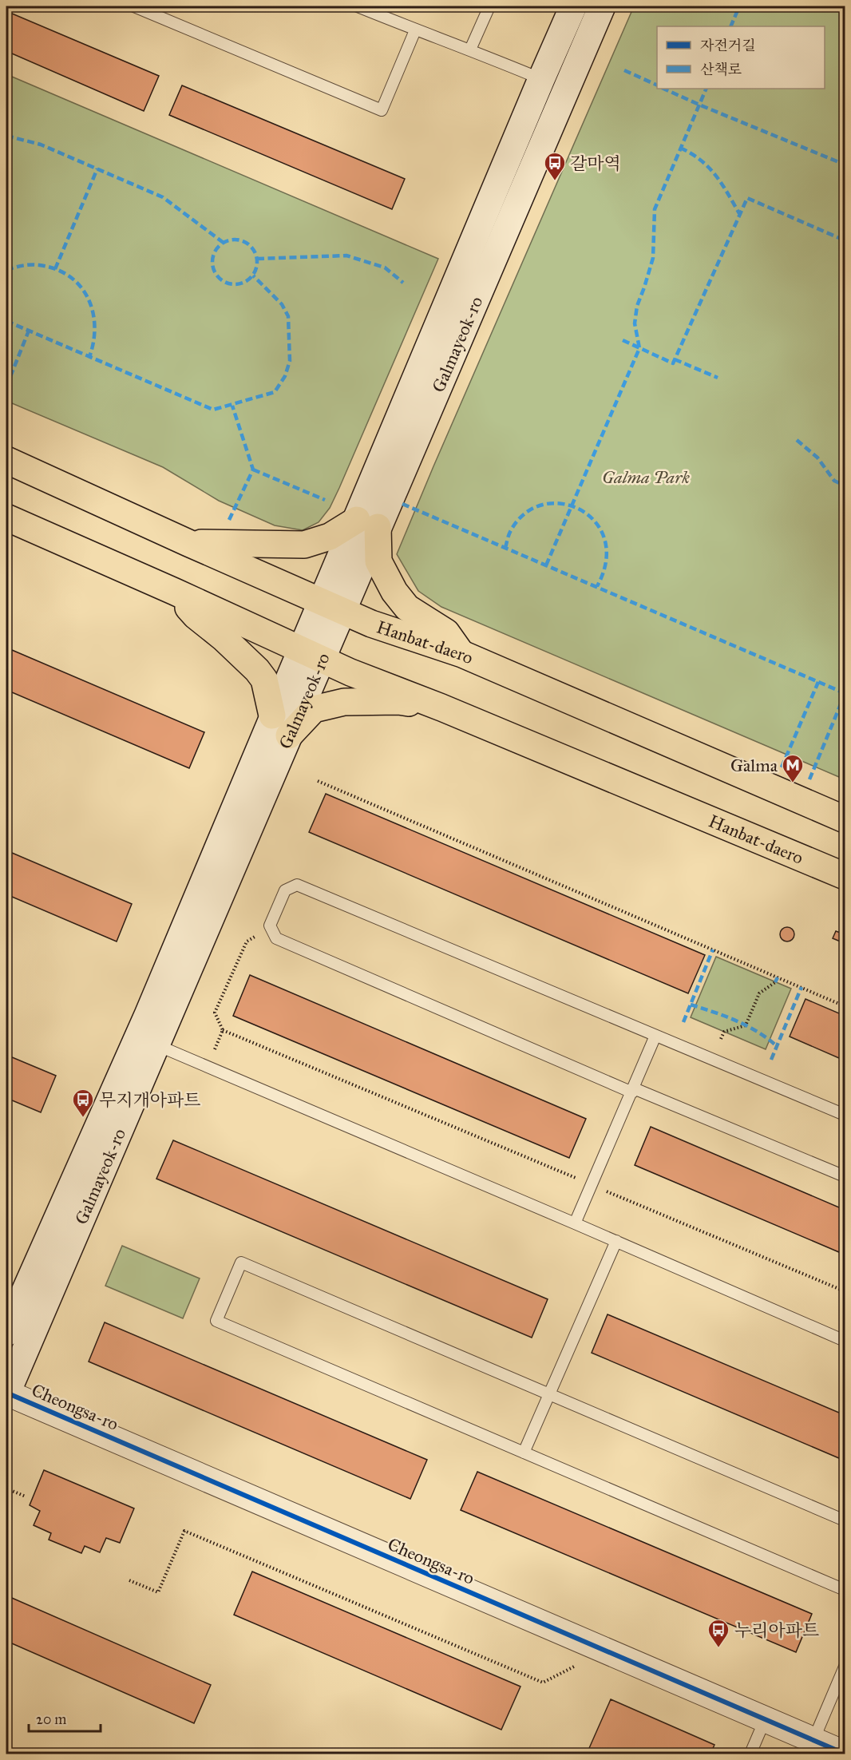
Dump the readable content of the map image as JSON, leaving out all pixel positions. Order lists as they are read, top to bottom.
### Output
{
  "streets": {
    "main road": ["Galmayeok-ro", "Hanbat-daero"],
    "street": ["Cheongsa-ro"]
  },
  "crossings": [
    ["Galmayeok-ro", "Hanbat-daero"],
    ["Galmayeok-ro", "Cheongsa-ro"]
  ],
  "parks": ["Galma Park"],
  "places": {
    "bus stop": ["갈마역", "무지개아파트", "누리아파트"],
    "metro station": ["Galma"]
  },
  "legend": ["자전거길", "산책로"],
  "scale_bar": "20 m"
}
